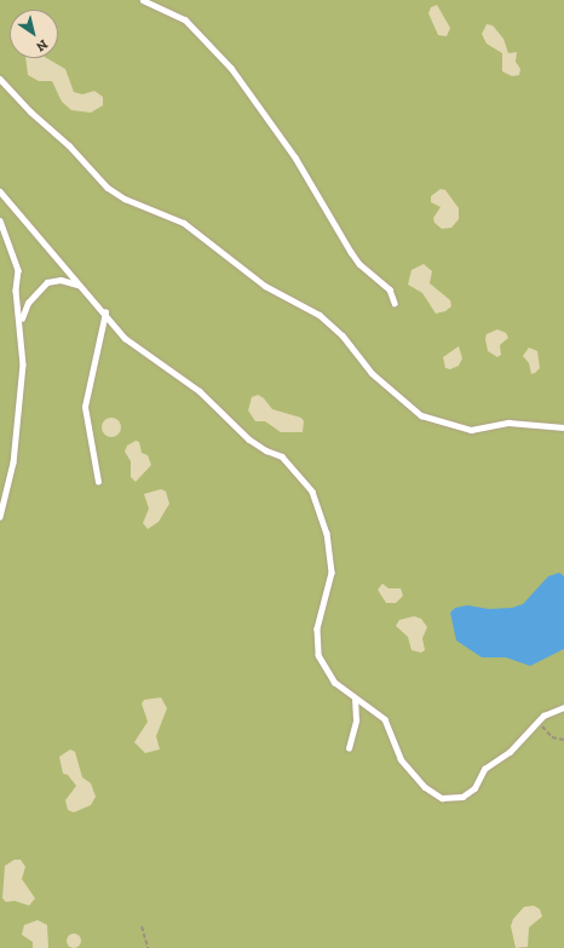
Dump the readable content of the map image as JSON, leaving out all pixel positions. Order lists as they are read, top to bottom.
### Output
{
  "north": "bottom right"
}
